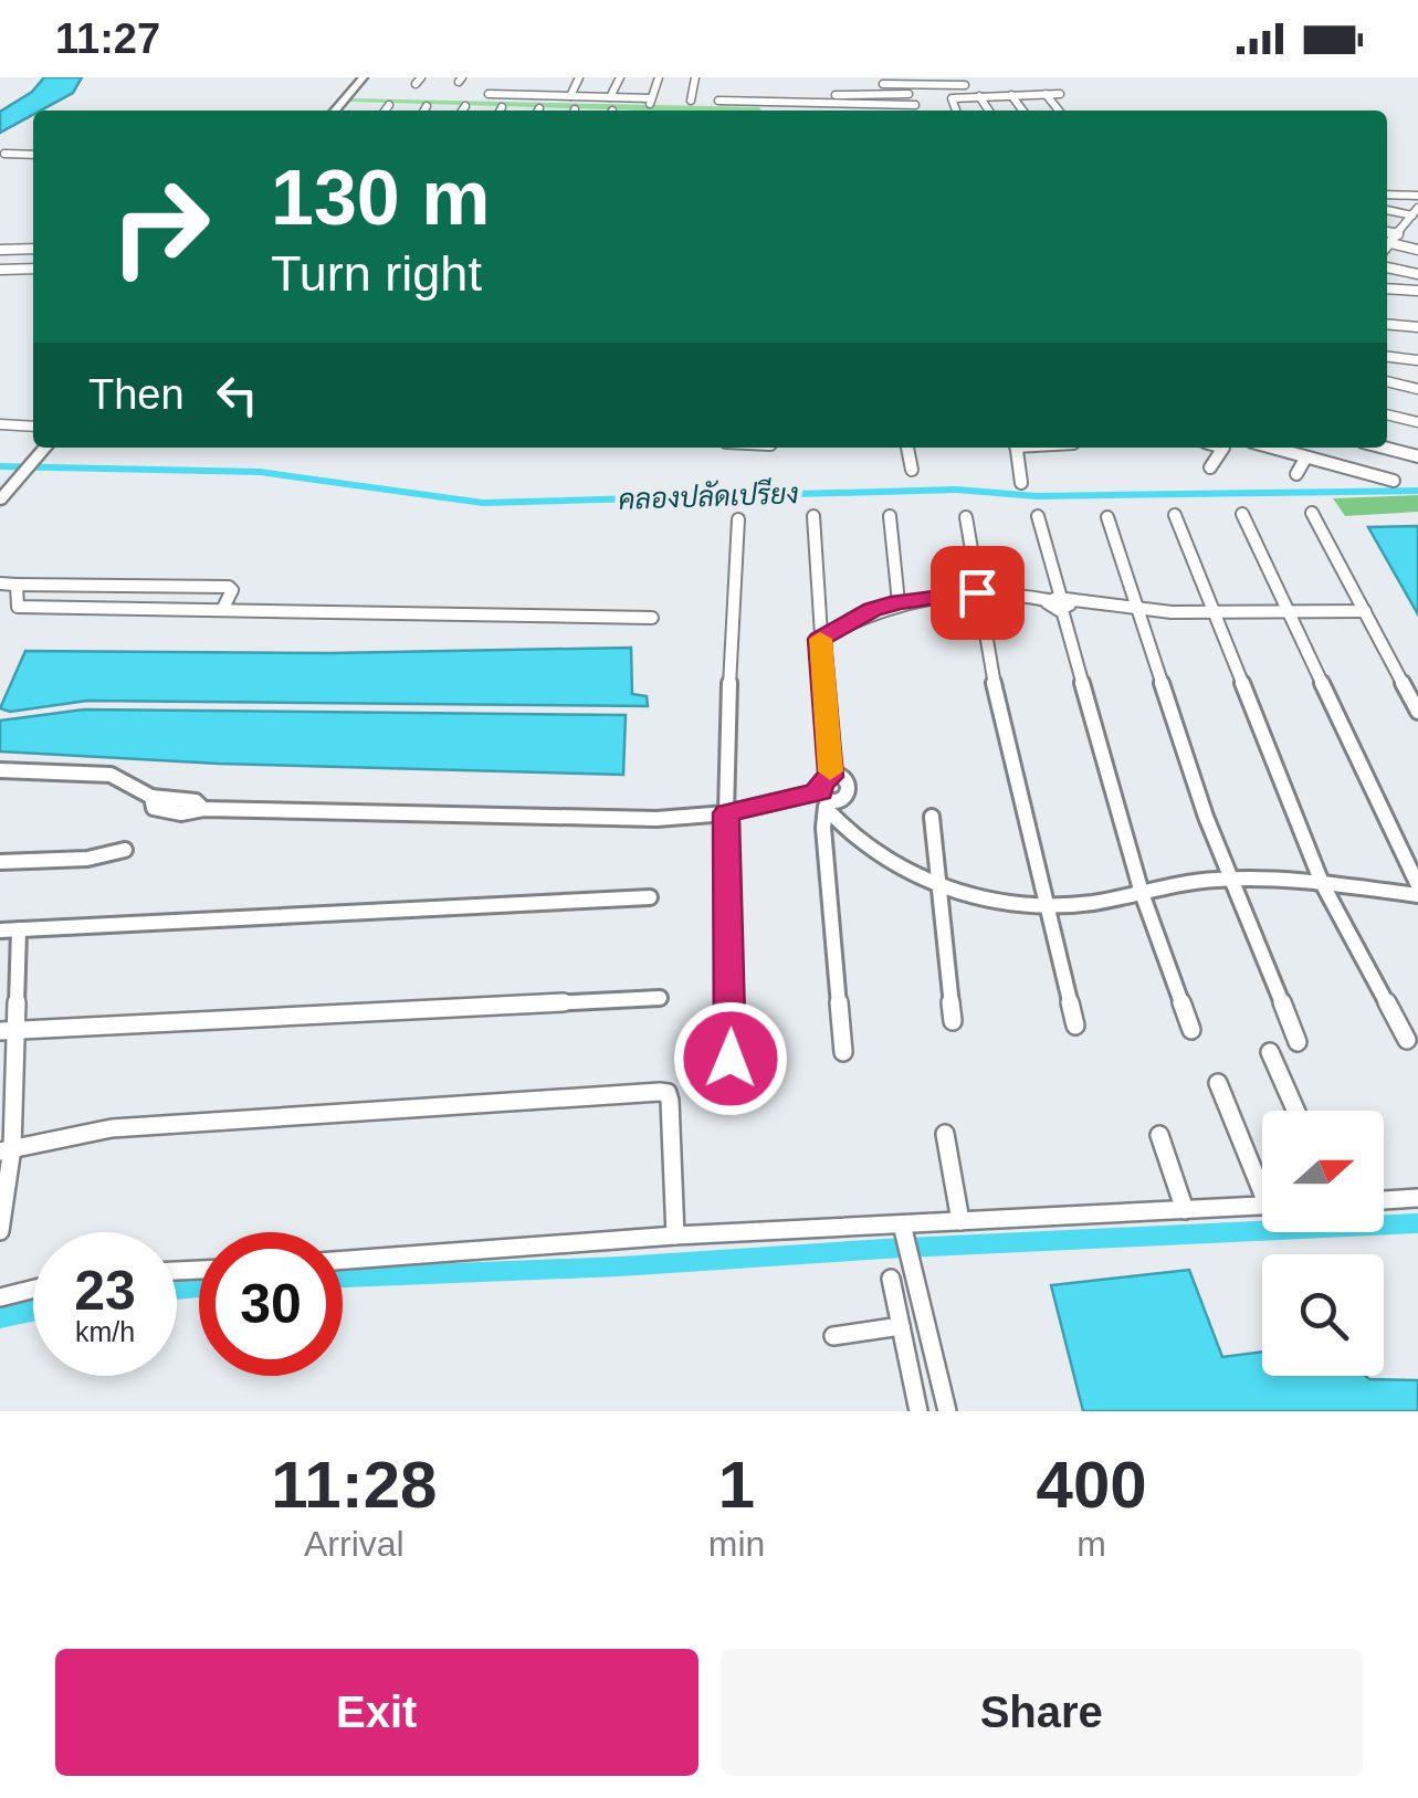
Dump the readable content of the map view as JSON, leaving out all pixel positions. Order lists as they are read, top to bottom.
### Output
{
  "water": ["คลองปลัดเปรียง"],
  "north": "right",
  "page": {
    "status": "11:27",
    "turn": ["130 m", "Turn right"],
    "then": "Then",
    "speed": "23 km/h",
    "limit": "30",
    "eta": [
      "11:28",
      "Arrival",
      "1",
      "min",
      "400",
      "m"
    ],
    "buttons": ["Exit", "Share"]
  }
}
